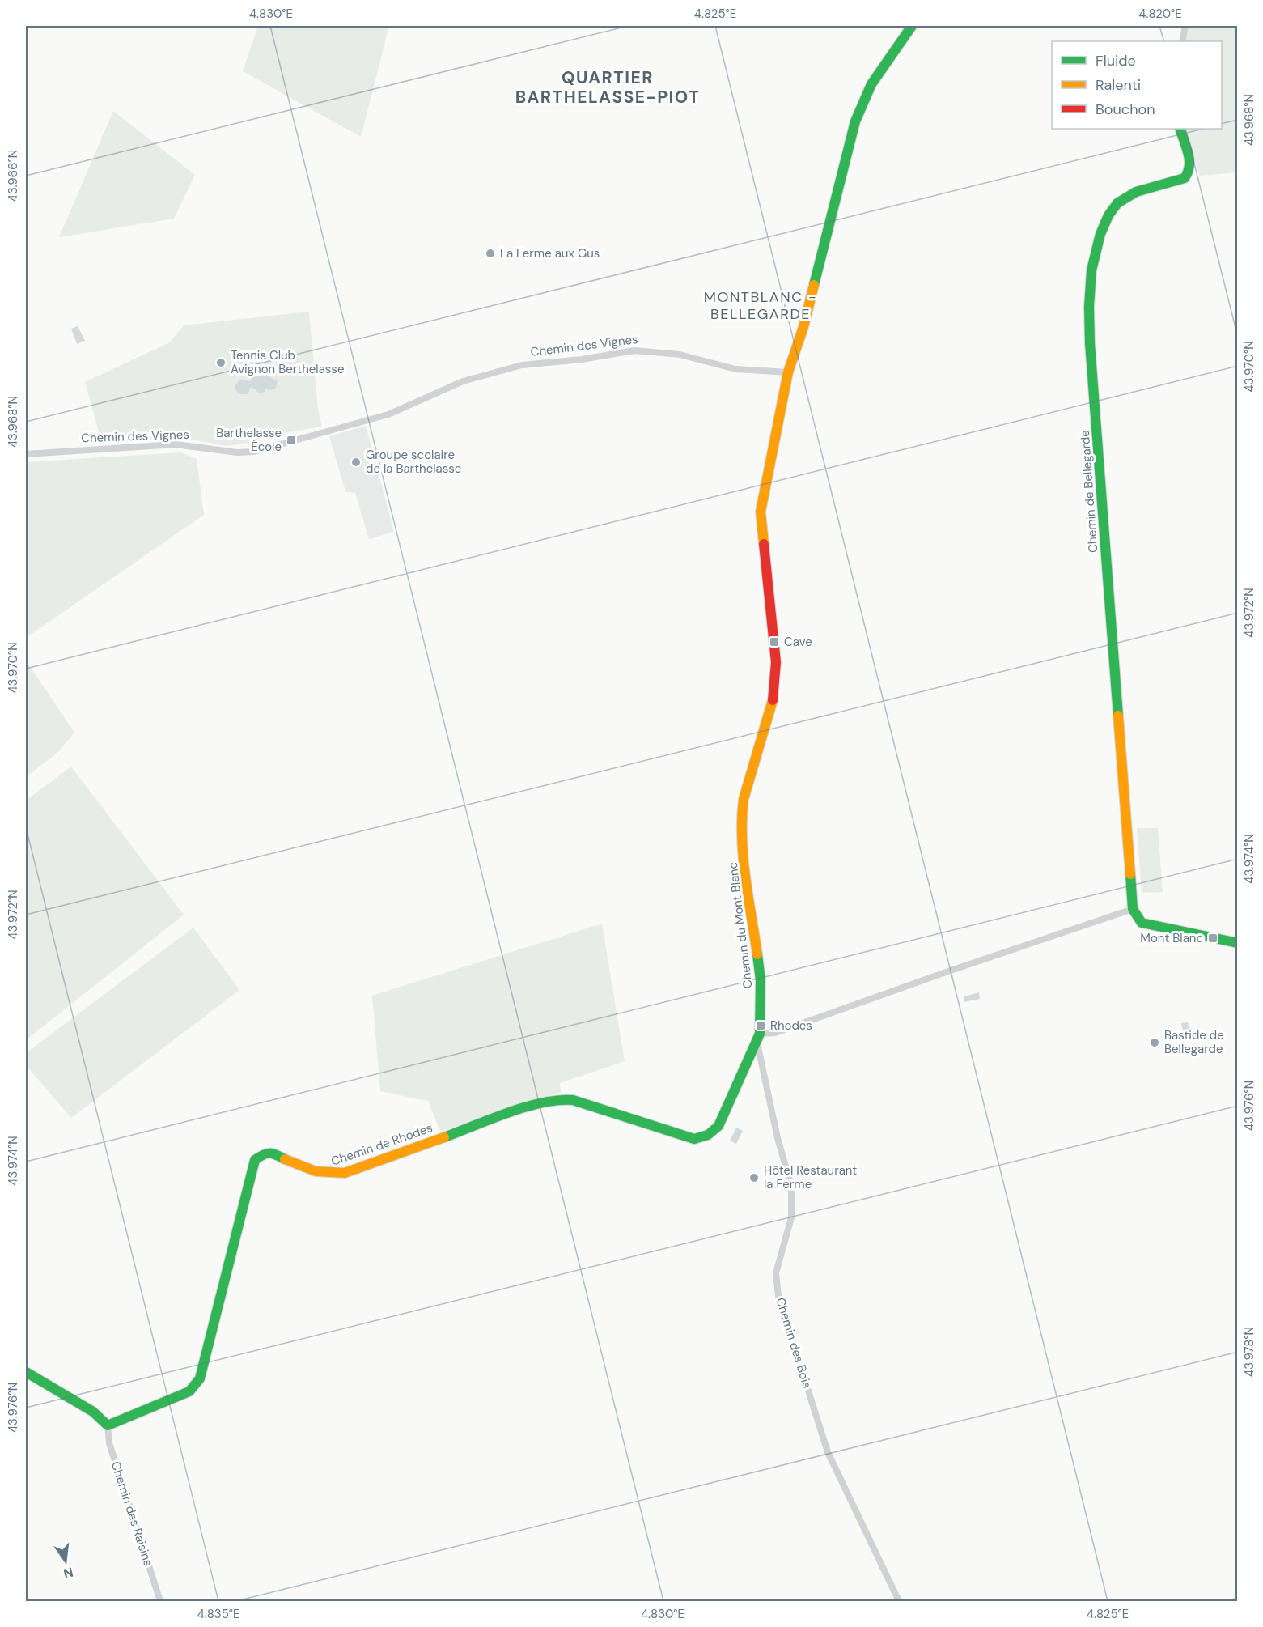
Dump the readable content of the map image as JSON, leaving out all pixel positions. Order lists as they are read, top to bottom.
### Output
{
  "streets": {
    "street": [
      "Chemin des Vignes",
      "Chemin de Bellegarde",
      "Chemin du Mont Blanc",
      "Chemin de Rhodes",
      "Chemin des Bois",
      "Chemin des Raisins"
    ]
  },
  "crossings": [
    ["Chemin des Vignes", "Chemin du Mont Blanc"],
    ["Chemin du Mont Blanc", "Chemin de Rhodes"],
    ["Chemin du Mont Blanc", "Chemin des Bois"],
    ["Chemin de Rhodes", "Chemin des Bois"],
    ["Chemin de Rhodes", "Chemin des Raisins"]
  ],
  "districts": ["QUARTIER BARTHELASSE-PIOT", "MONTBLANC - BELLEGARDE"],
  "places": {
    "other": [
      "La Ferme aux Gus",
      "Tennis Club Avignon Berthelasse",
      "Groupe scolaire de la Barthelasse",
      "Bastide de Bellegarde",
      "Hôtel Restaurant la Ferme"
    ],
    "transit": [
      "Barthelasse École",
      "Cave",
      "Mont Blanc",
      "Rhodes"
    ]
  },
  "legend": ["Fluide", "Ralenti", "Bouchon"],
  "north": "bottom",
  "coordinates": [
    "4.830°E",
    "4.825°E",
    "4.820°E",
    "43.968°N",
    "43.966°N",
    "43.970°N",
    "43.972°N",
    "43.974°N",
    "43.976°N",
    "43.978°N",
    "4.835°E"
  ]
}
